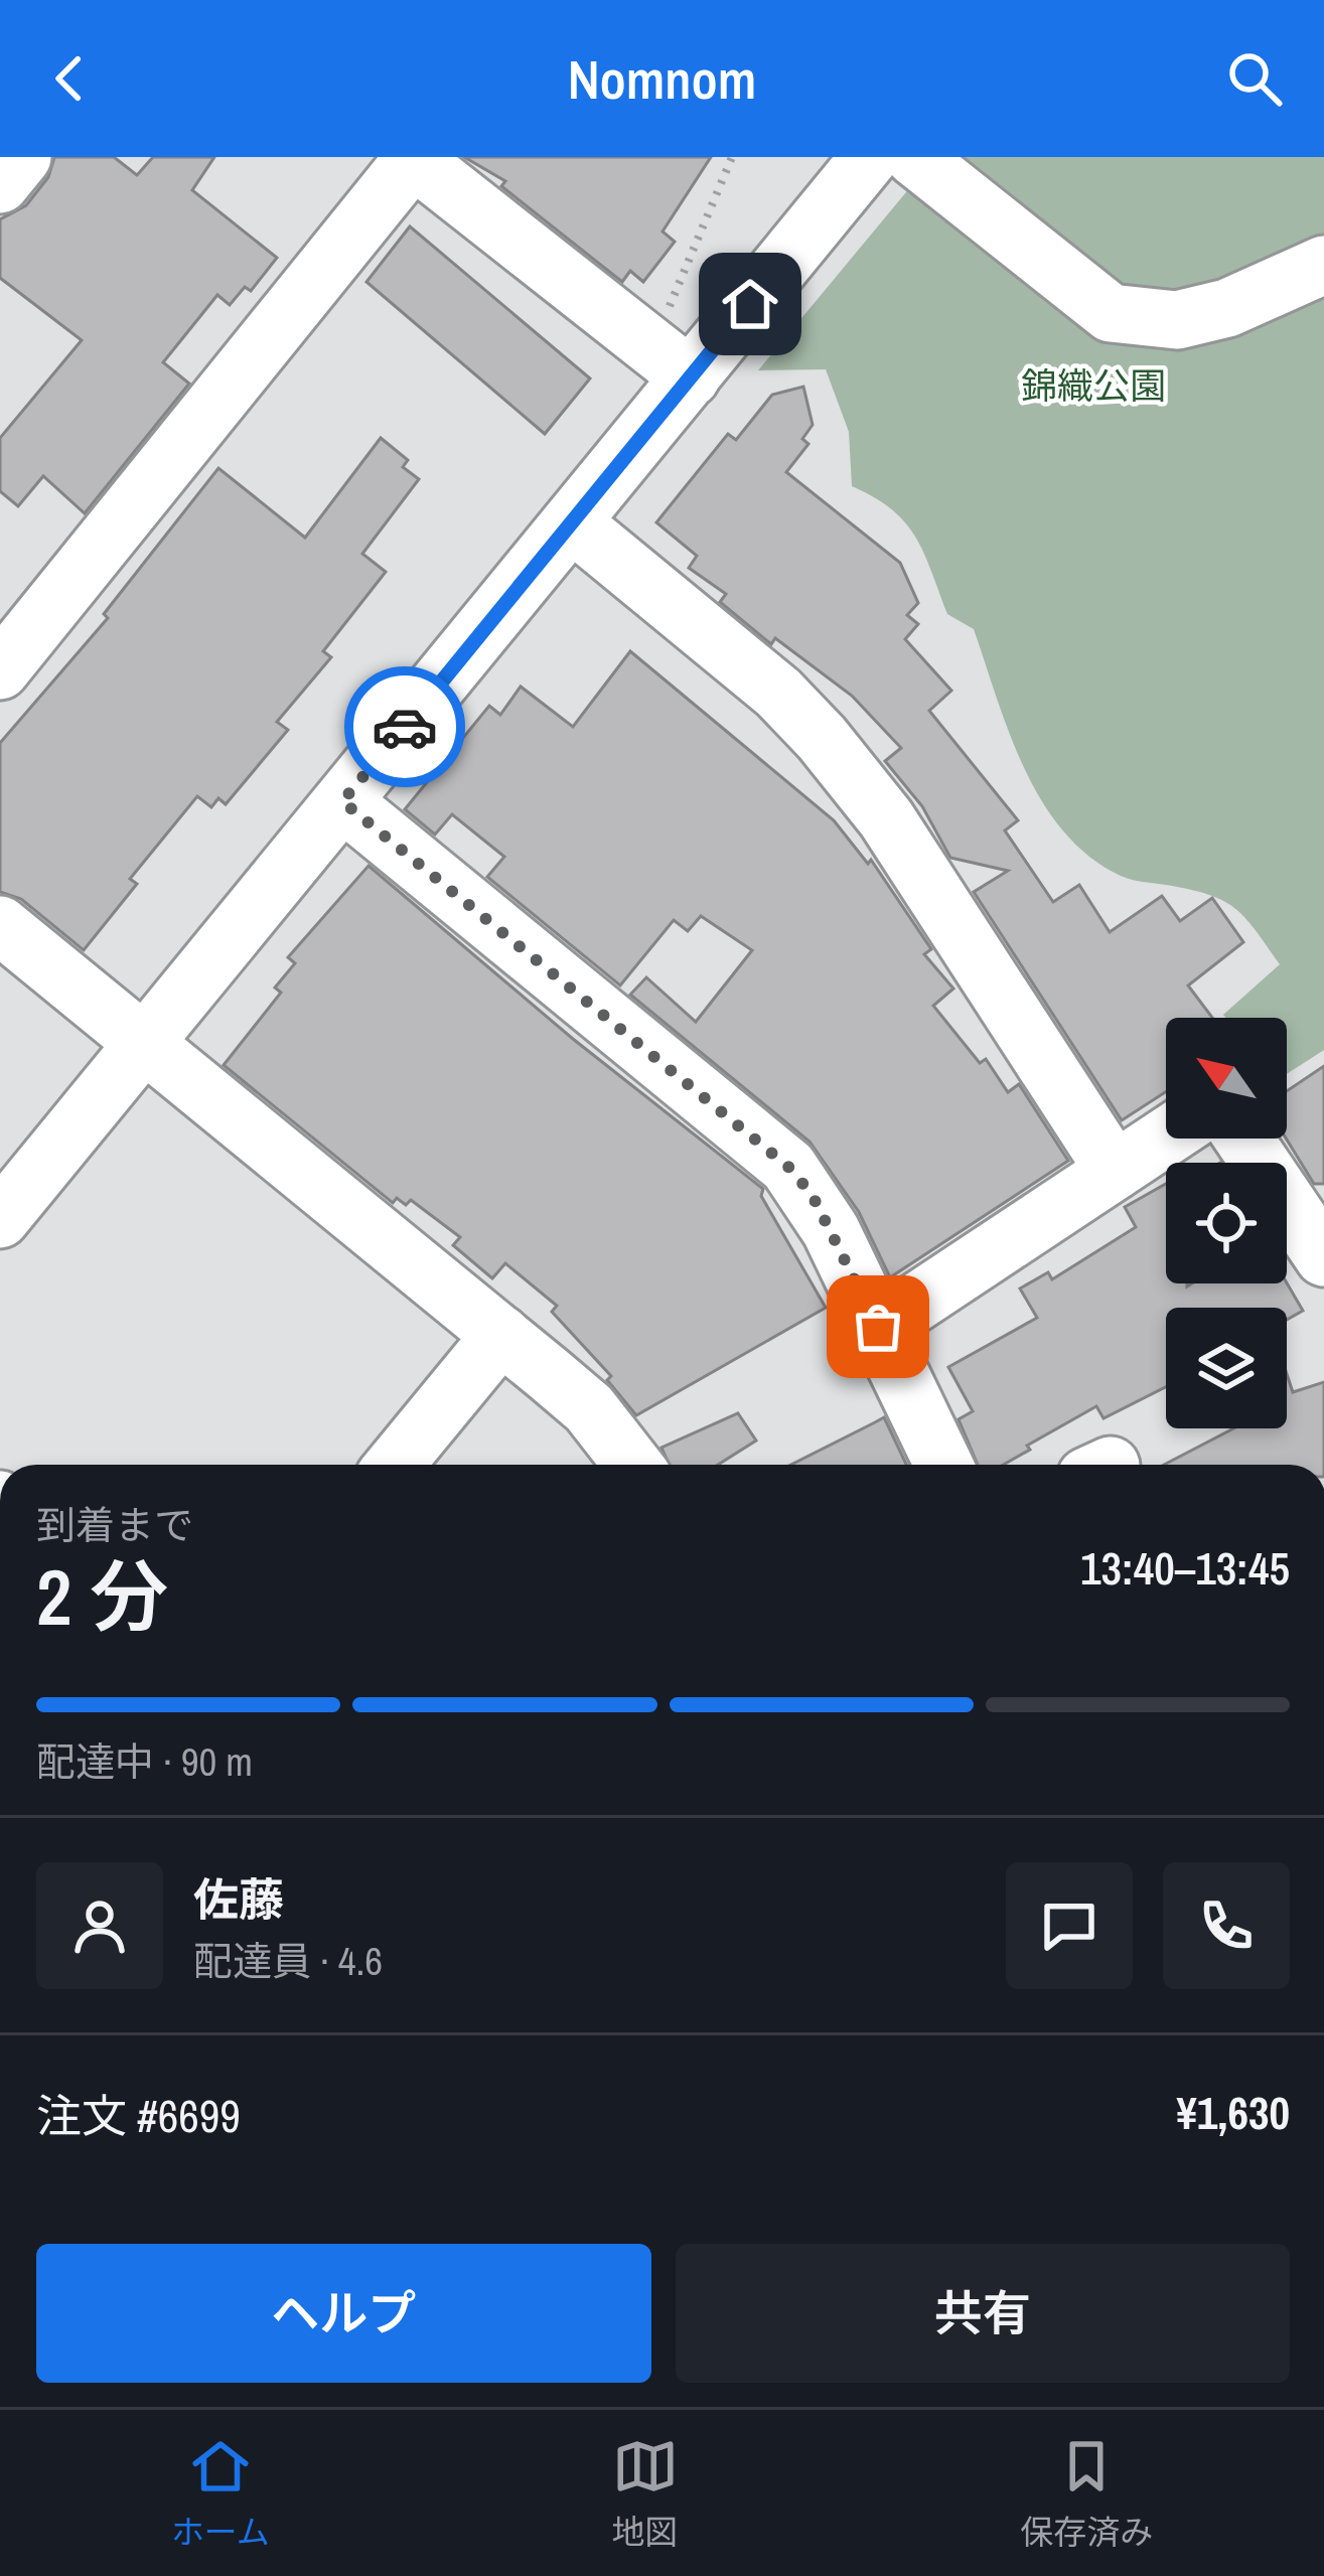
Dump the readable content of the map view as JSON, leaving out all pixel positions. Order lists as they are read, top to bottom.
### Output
{
  "parks": ["錦織公園"],
  "north": "top left",
  "page": {
    "header": "Nomnom",
    "heading": ["2 分", "到着まで", "13:40–13:45"],
    "panel": [
      "佐藤",
      "配達員 · 4.6",
      "注文 #6699",
      "¥1,630"
    ],
    "bar": "配達中 · 90 m",
    "buttons": ["ヘルプ", "共有"],
    "tabs": ["ホーム", "地図", "保存済み"]
  }
}
